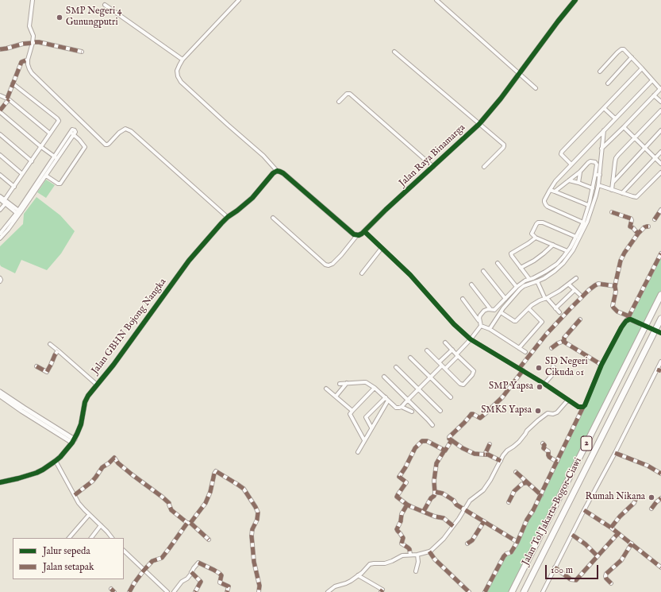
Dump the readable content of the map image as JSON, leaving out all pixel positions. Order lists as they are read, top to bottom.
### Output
{
  "streets": {
    "highway": ["2", "Jalan Tol Jakarta–Bogor–Ciawi"],
    "street": ["Jalan Raya Binamarga", "Jalan GBHN Bojong Nangka"]
  },
  "places": [
    "SMP Negeri 4 Gunungputri",
    "SD Negeri Cikuda 01",
    "SMP Yapsa",
    "SMKS Yapsa",
    "Rumah Nikana"
  ],
  "legend": ["Jalur sepeda", "Jalan setapak"],
  "scale_bar": "100 m"
}
